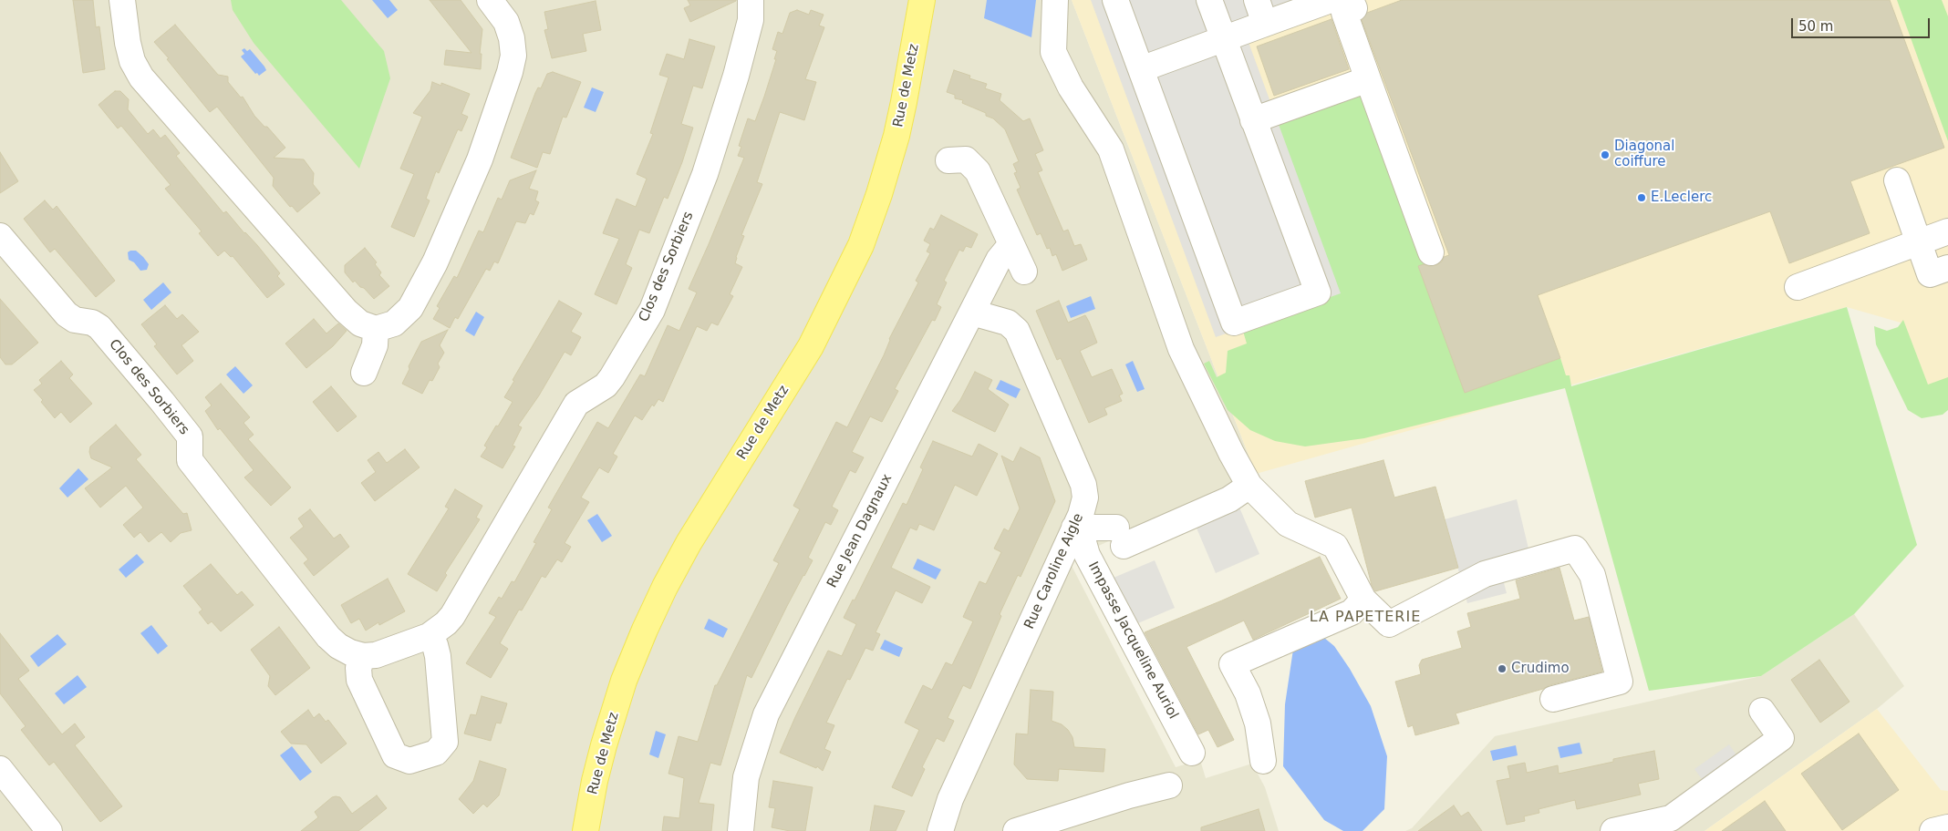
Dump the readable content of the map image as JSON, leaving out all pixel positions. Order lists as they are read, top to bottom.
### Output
{
  "streets": {
    "main road": ["Rue de Metz"],
    "street": [
      "Clos des Sorbiers",
      "Rue Jean Dagnaux",
      "Rue Caroline Aigle",
      "Impasse Jacqueline Auriol"
    ]
  },
  "crossings": [
    ["Rue Jean Dagnaux", "Rue Caroline Aigle"],
    ["Rue Caroline Aigle", "Impasse Jacqueline Auriol"]
  ],
  "districts": ["LA PAPETERIE"],
  "places": ["Diagonal coiffure", "E.Leclerc", "Crudimo"],
  "scale_bar": "50 m"
}
